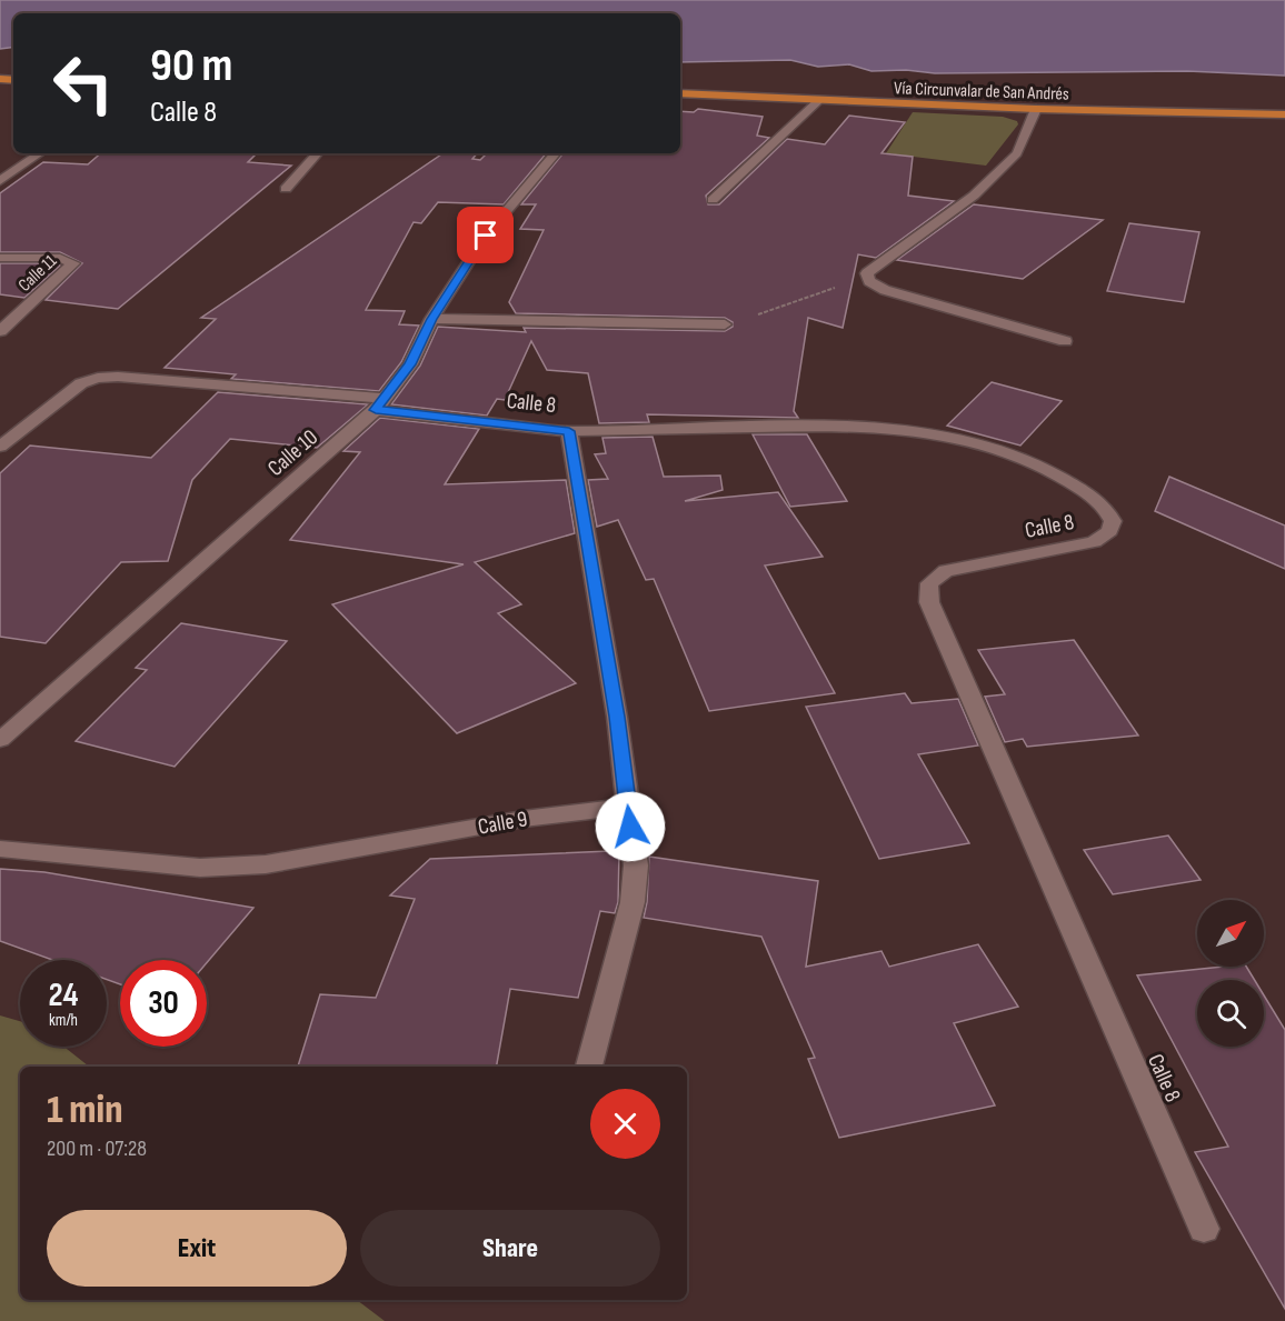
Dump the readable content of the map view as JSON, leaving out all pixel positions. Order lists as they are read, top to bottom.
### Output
{
  "streets": {
    "highway": ["Vía Circunvalar de San Andrés"],
    "street": [
      "Calle 11",
      "Calle 8",
      "Calle 10",
      "Calle 9"
    ]
  },
  "crossings": [
    ["Calle 8", "Calle 10"]
  ],
  "north": "top right",
  "page": {
    "turn": ["90 m", "Calle 8"],
    "speed": "24 km/h",
    "limit": "30",
    "heading": ["1 min", "200 m · 07:28"],
    "buttons": ["Exit", "Share"]
  }
}
